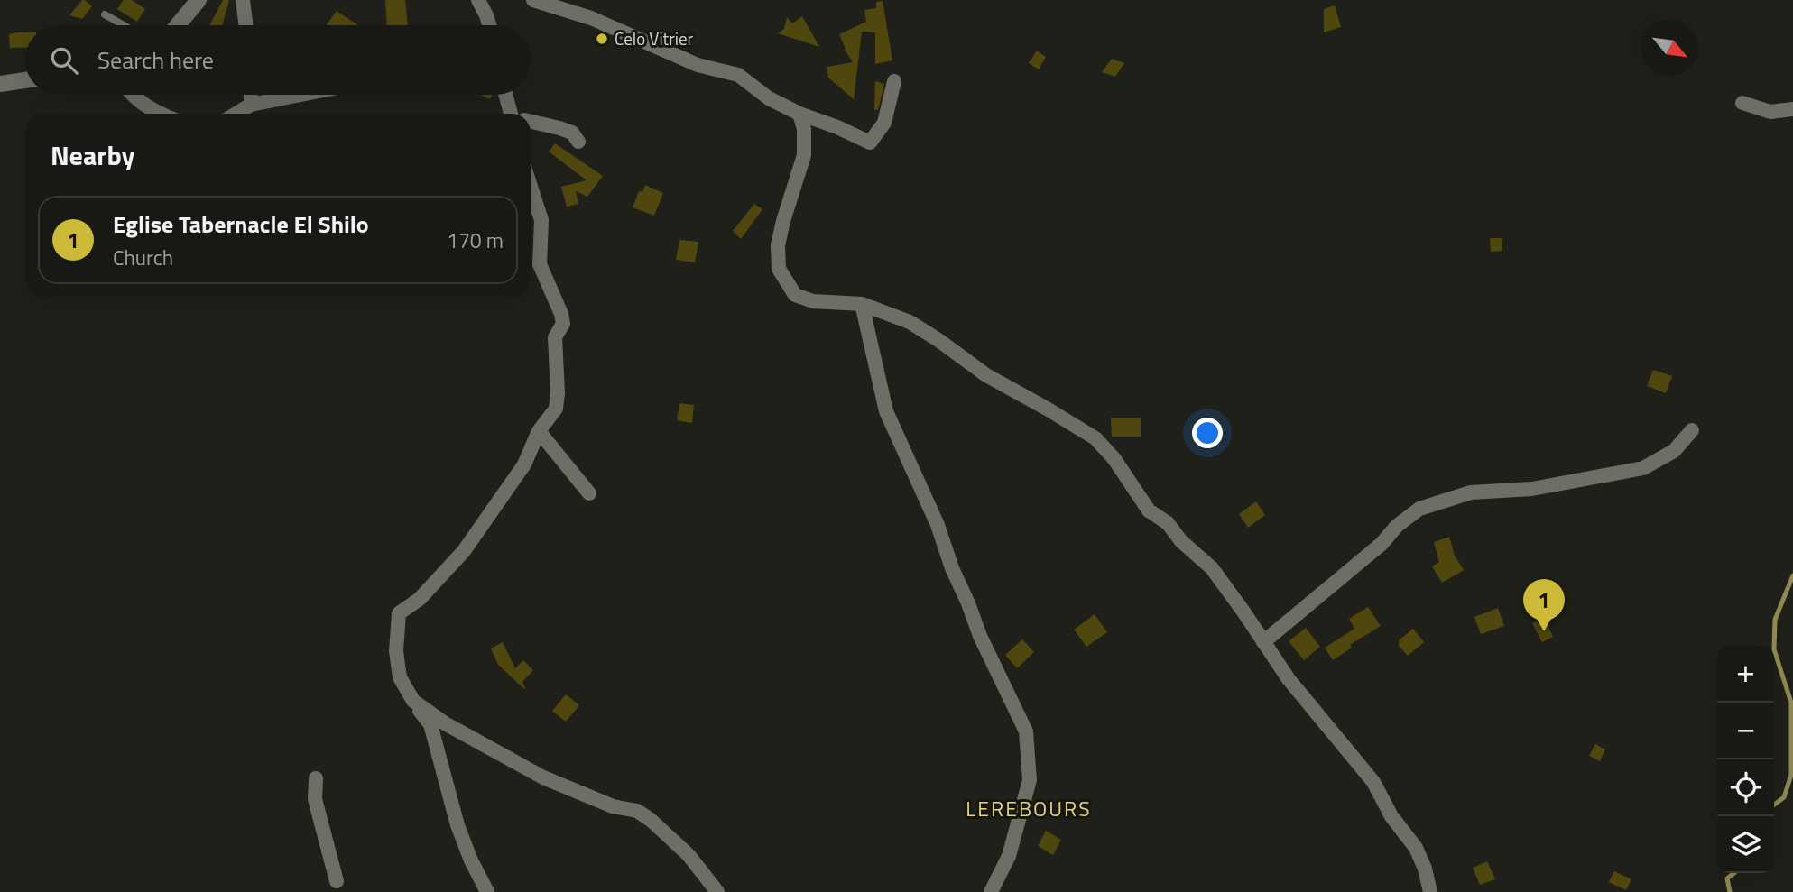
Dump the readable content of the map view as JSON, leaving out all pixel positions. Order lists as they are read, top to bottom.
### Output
{
  "districts": ["LEREBOURS"],
  "places": ["Celo Vitrier"],
  "north": "bottom right",
  "page": {
    "search": "Search here",
    "heading": "Nearby",
    "list": [
      {
        "mark": "1",
        "name": "Eglise Tabernacle El Shilo",
        "note": "Church",
        "value": "170 m"
      }
    ],
    "pins": "1",
    "map_buttons": ["+", "−"]
  }
}
